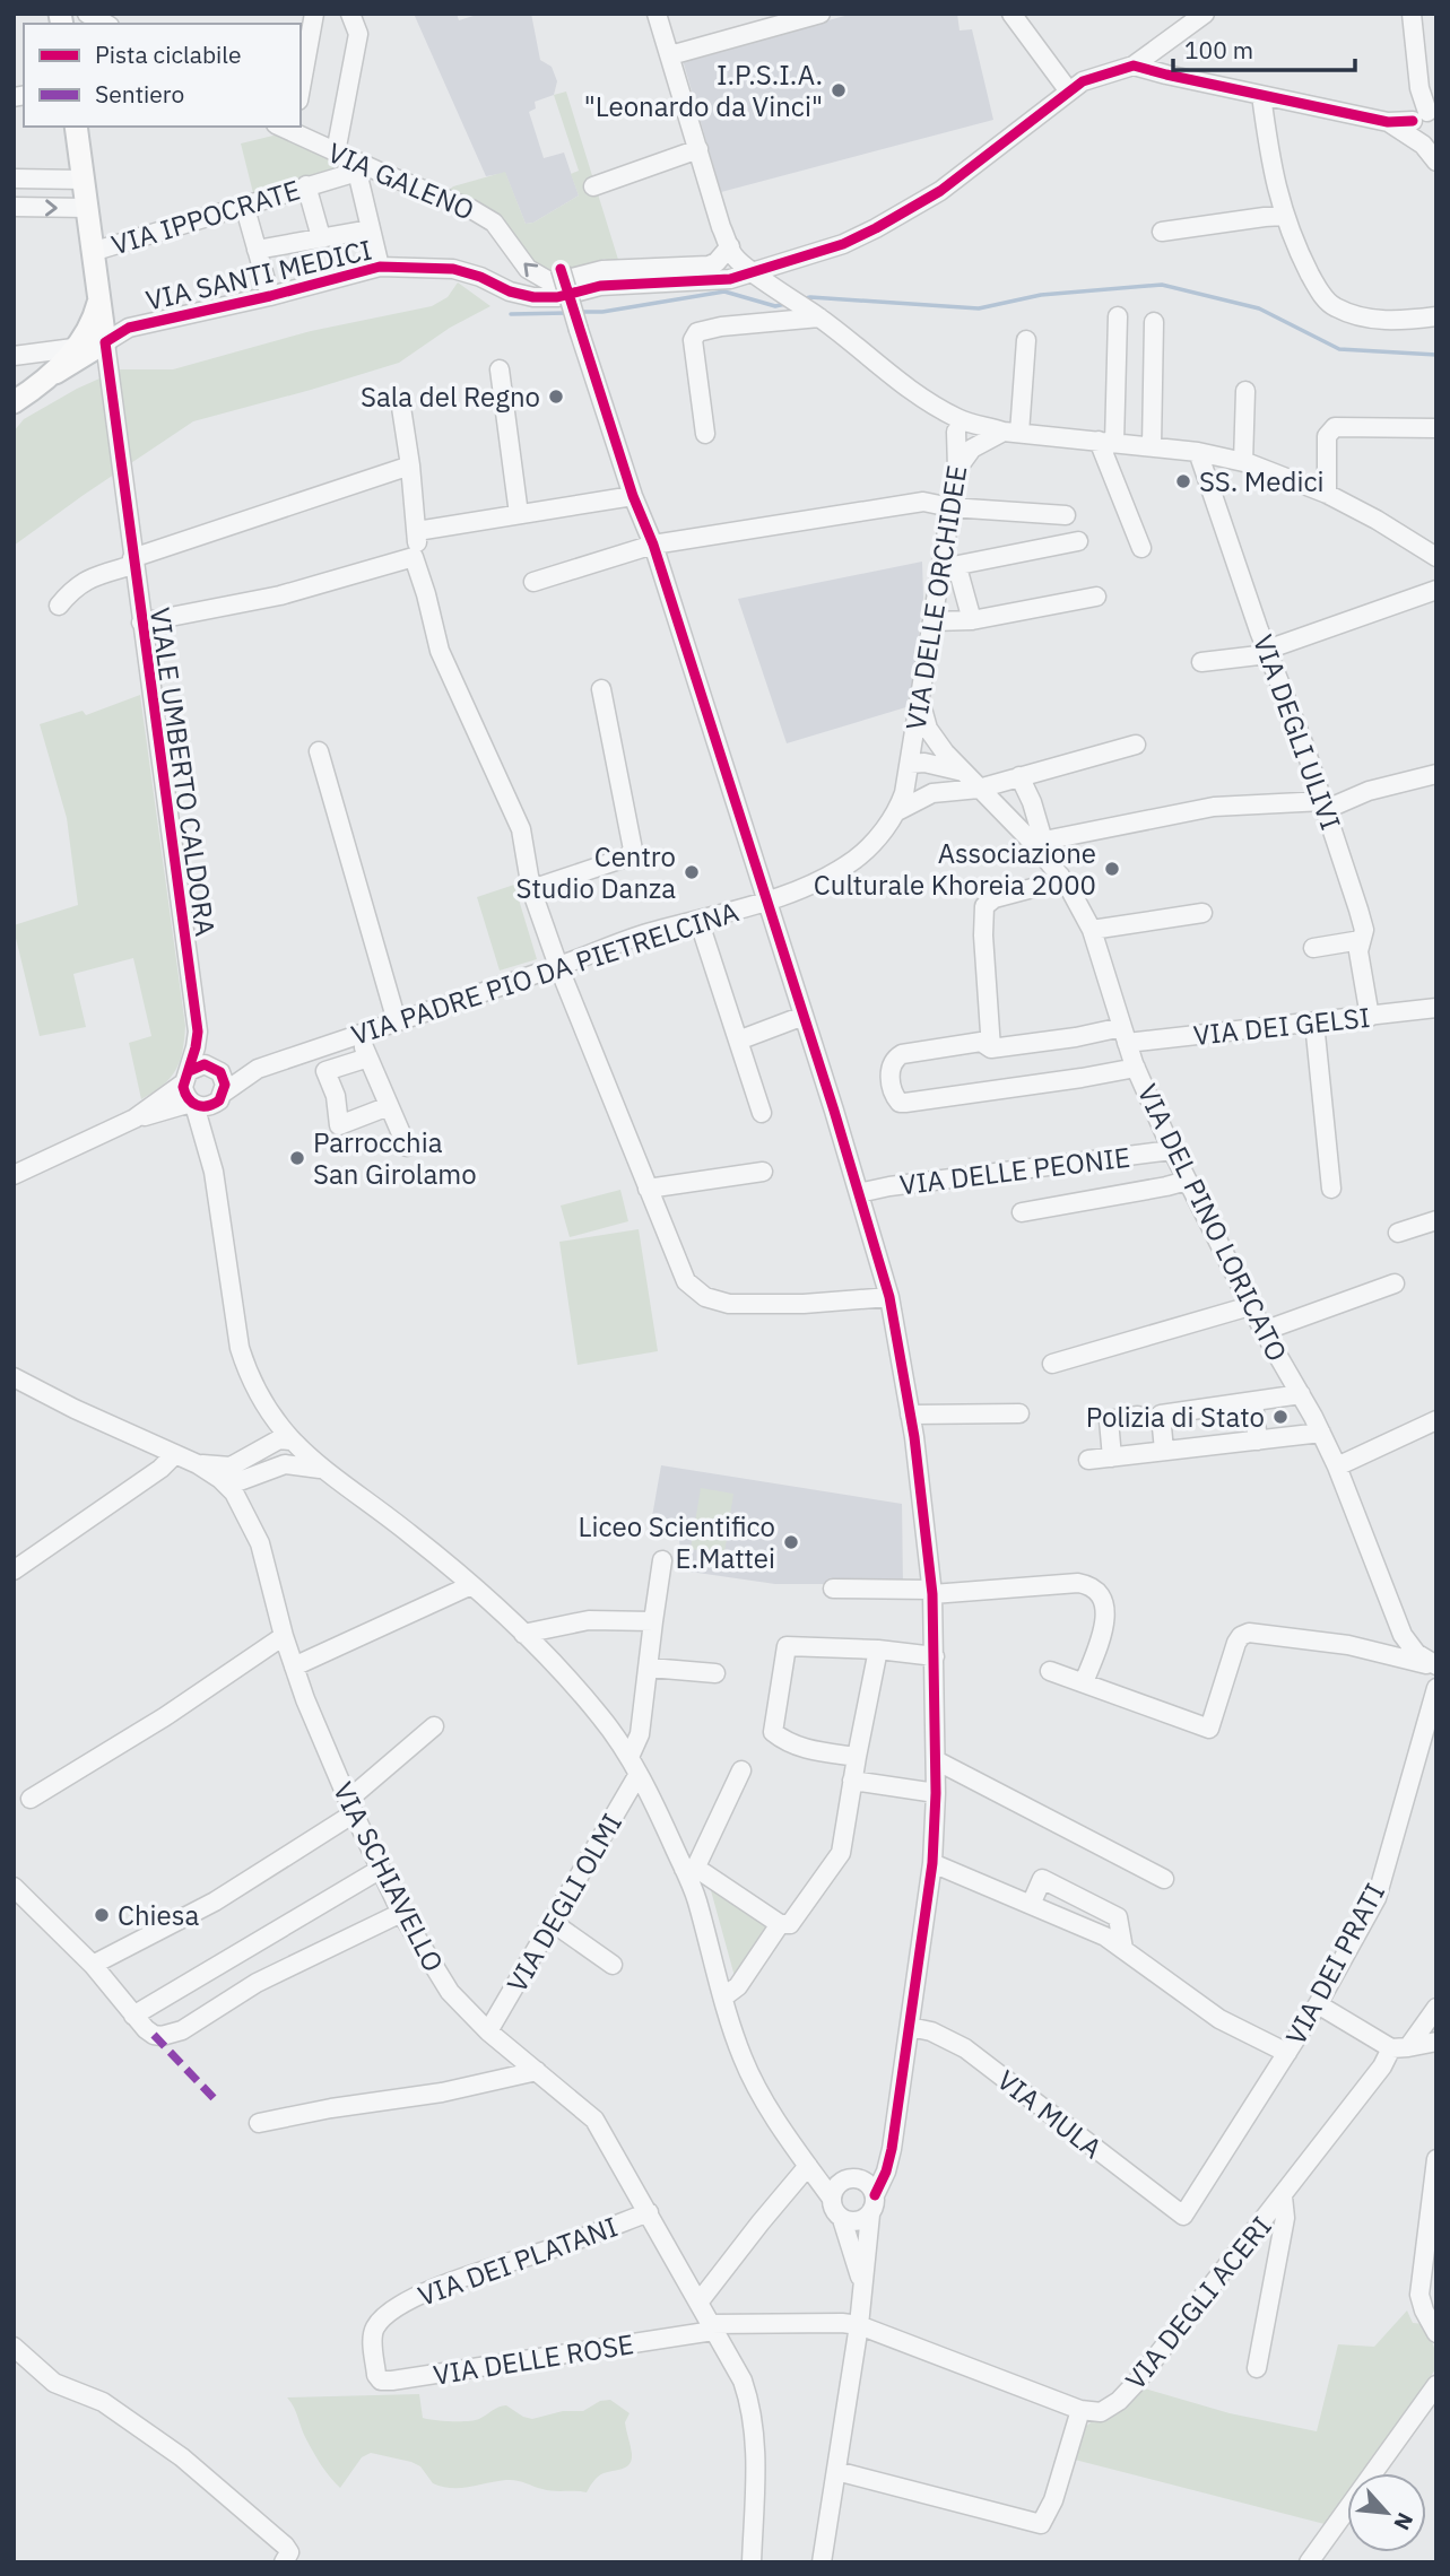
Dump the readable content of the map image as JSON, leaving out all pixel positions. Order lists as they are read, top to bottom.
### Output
{
  "streets": {
    "street": [
      "VIA GALENO",
      "VIA IPPOCRATE",
      "VIA SANTI MEDICI",
      "VIA DELLE ORCHIDEE",
      "VIA DEGLI ULIVI",
      "VIALE UMBERTO CALDORA",
      "VIA PADRE PIO DA PIETRELCINA",
      "VIA DEI GELSI",
      "VIA DELLE PEONIE",
      "VIA DEL PINO LORICATO",
      "VIA SCHIAVELLO",
      "VIA DEGLI OLMI",
      "VIA DEI PRATI",
      "VIA MULA",
      "VIA DEI PLATANI",
      "VIA DEGLI ACERI",
      "VIA DELLE ROSE"
    ]
  },
  "crossings": [
    ["VIA GALENO", "VIA IPPOCRATE"],
    ["VIA SANTI MEDICI", "VIALE UMBERTO CALDORA"],
    ["VIA DELLE ORCHIDEE", "VIA PADRE PIO DA PIETRELCINA"],
    ["VIA DELLE ORCHIDEE", "VIA DEL PINO LORICATO"],
    ["VIA DEGLI ULIVI", "VIA DEI GELSI"],
    ["VIALE UMBERTO CALDORA", "VIA PADRE PIO DA PIETRELCINA"],
    ["VIA DEI GELSI", "VIA DEL PINO LORICATO"],
    ["VIA DELLE PEONIE", "VIA DEL PINO LORICATO"],
    ["VIA SCHIAVELLO", "VIA DEGLI OLMI"],
    ["VIA SCHIAVELLO", "VIA DEI PLATANI"],
    ["VIA SCHIAVELLO", "VIA DELLE ROSE"],
    ["VIA DEI PRATI", "VIA MULA"],
    ["VIA DEI PLATANI", "VIA DELLE ROSE"]
  ],
  "one_way": ["VIA GALENO"],
  "places": [
    "I.P.S.I.A. \"Leonardo da Vinci\"",
    "Sala del Regno",
    "SS. Medici",
    "Associazione Culturale Khoreia 2000",
    "Centro Studio Danza",
    "Parrocchia San Girolamo",
    "Polizia di Stato",
    "Liceo Scientifico E.Mattei",
    "Chiesa"
  ],
  "legend": ["Pista ciclabile", "Sentiero"],
  "scale_bar": "100 m",
  "north": "bottom right"
}
